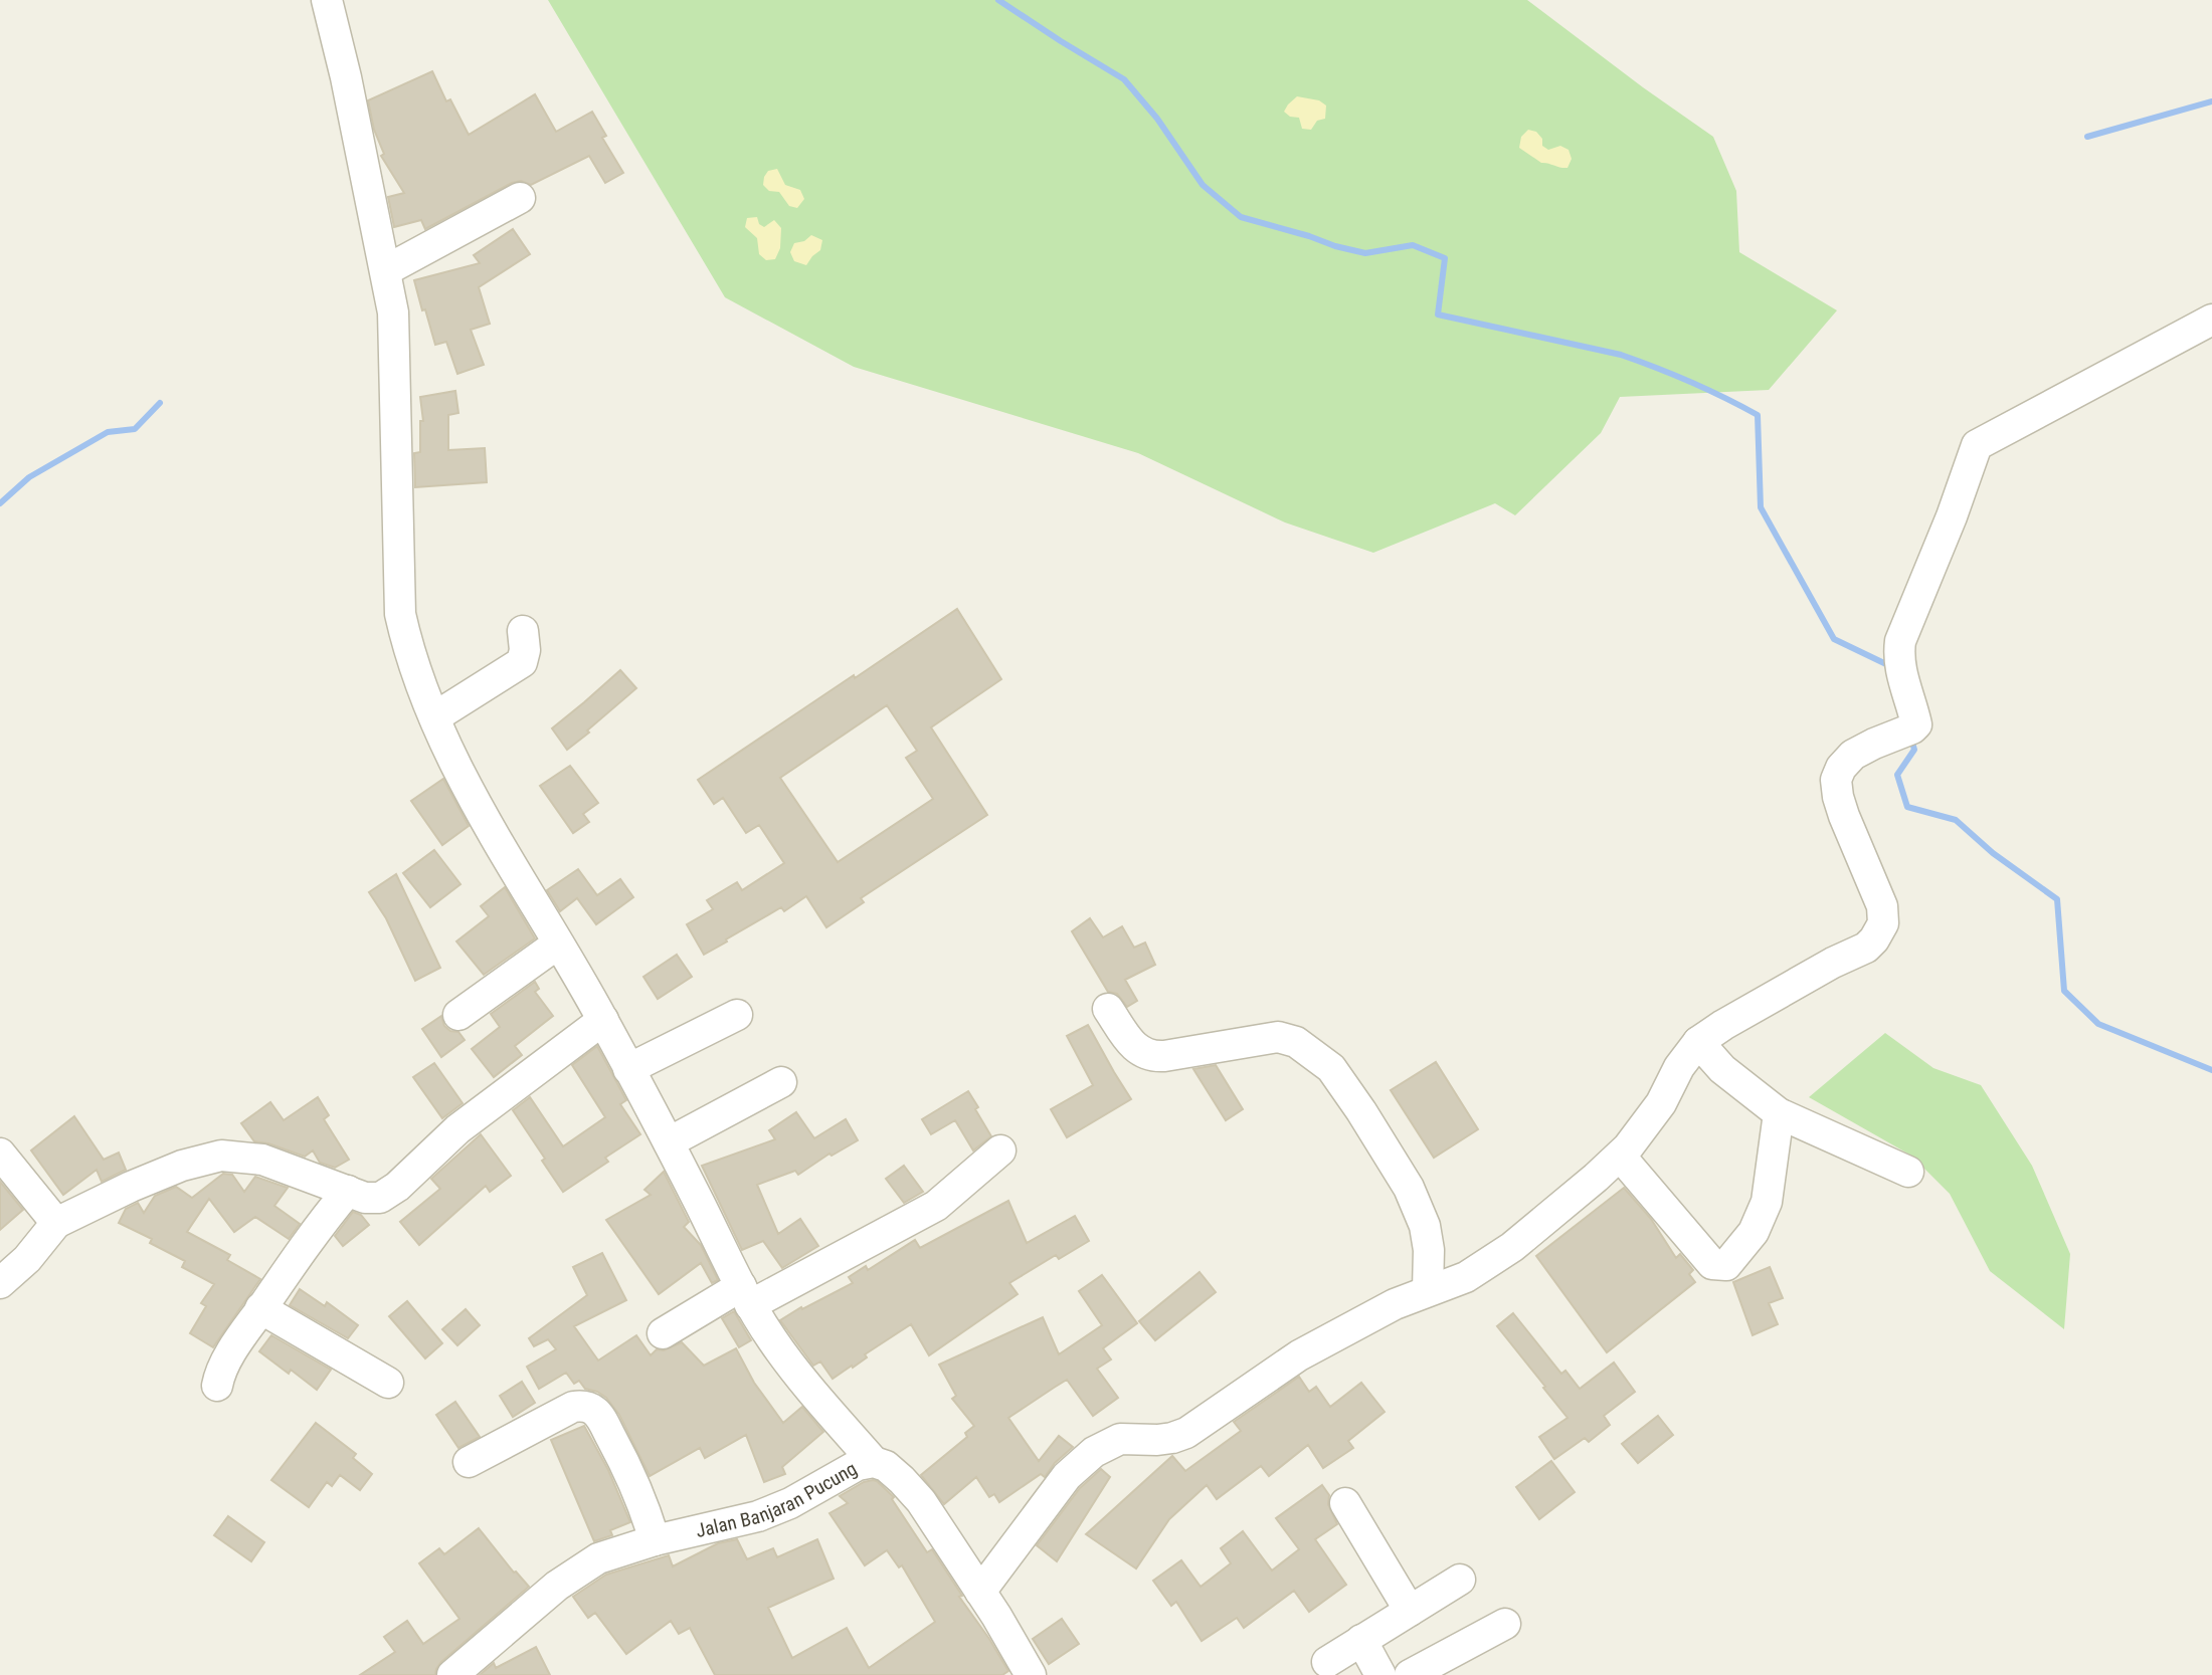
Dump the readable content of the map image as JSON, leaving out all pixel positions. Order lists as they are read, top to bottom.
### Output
{
  "streets": {
    "street": ["Jalan Banjaran Pucung"]
  }
}
